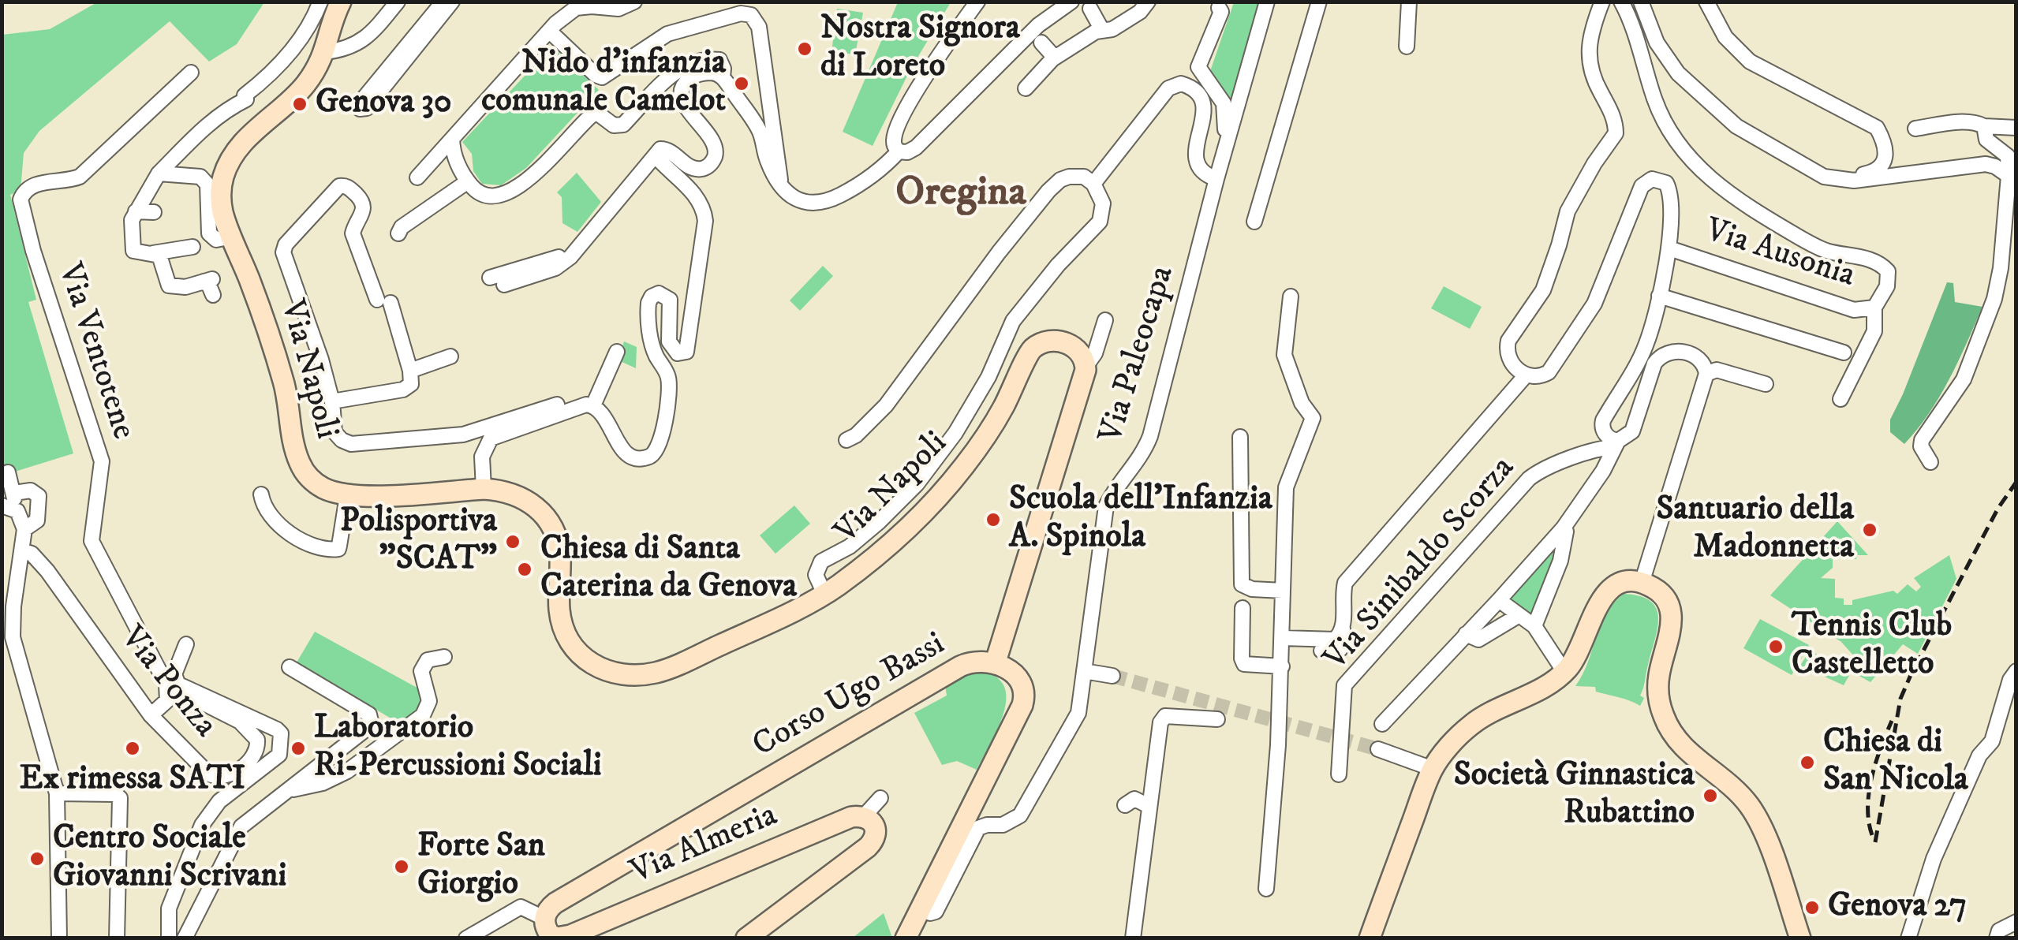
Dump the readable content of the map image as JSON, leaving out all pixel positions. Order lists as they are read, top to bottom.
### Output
{
  "streets": {
    "street": [
      "Via Ausonia",
      "Via Ventotene",
      "Via Paleocapa",
      "Via Napoli",
      "Via Sinibaldo Scorza",
      "Via Ponza",
      "Corso Ugo Bassi",
      "Via Almeria"
    ]
  },
  "crossings": [
    ["Via Ventotene", "Via Ponza"],
    ["Via Paleocapa", "Corso Ugo Bassi"],
    ["Corso Ugo Bassi", "Via Almeria"]
  ],
  "districts": ["Oregina"],
  "places": [
    "Nostra Signora di Loreto",
    "Nido d'infanzia comunale Camelot",
    "Genova 30",
    "Scuola dell'Infanzia A. Spinola",
    "Santuario della Madonnetta",
    "Polisportiva \"SCAT\"",
    "Chiesa di Santa Caterina da Genova",
    "Tennis Club Castelletto",
    "Ex rimessa SATI",
    "Laboratorio Ri-Percussioni Sociali",
    "Chiesa di San Nicola",
    "Società Ginnastica Rubattino",
    "Centro Sociale Giovanni Scrivani",
    "Forte San Giorgio",
    "Genova 27"
  ]
}
